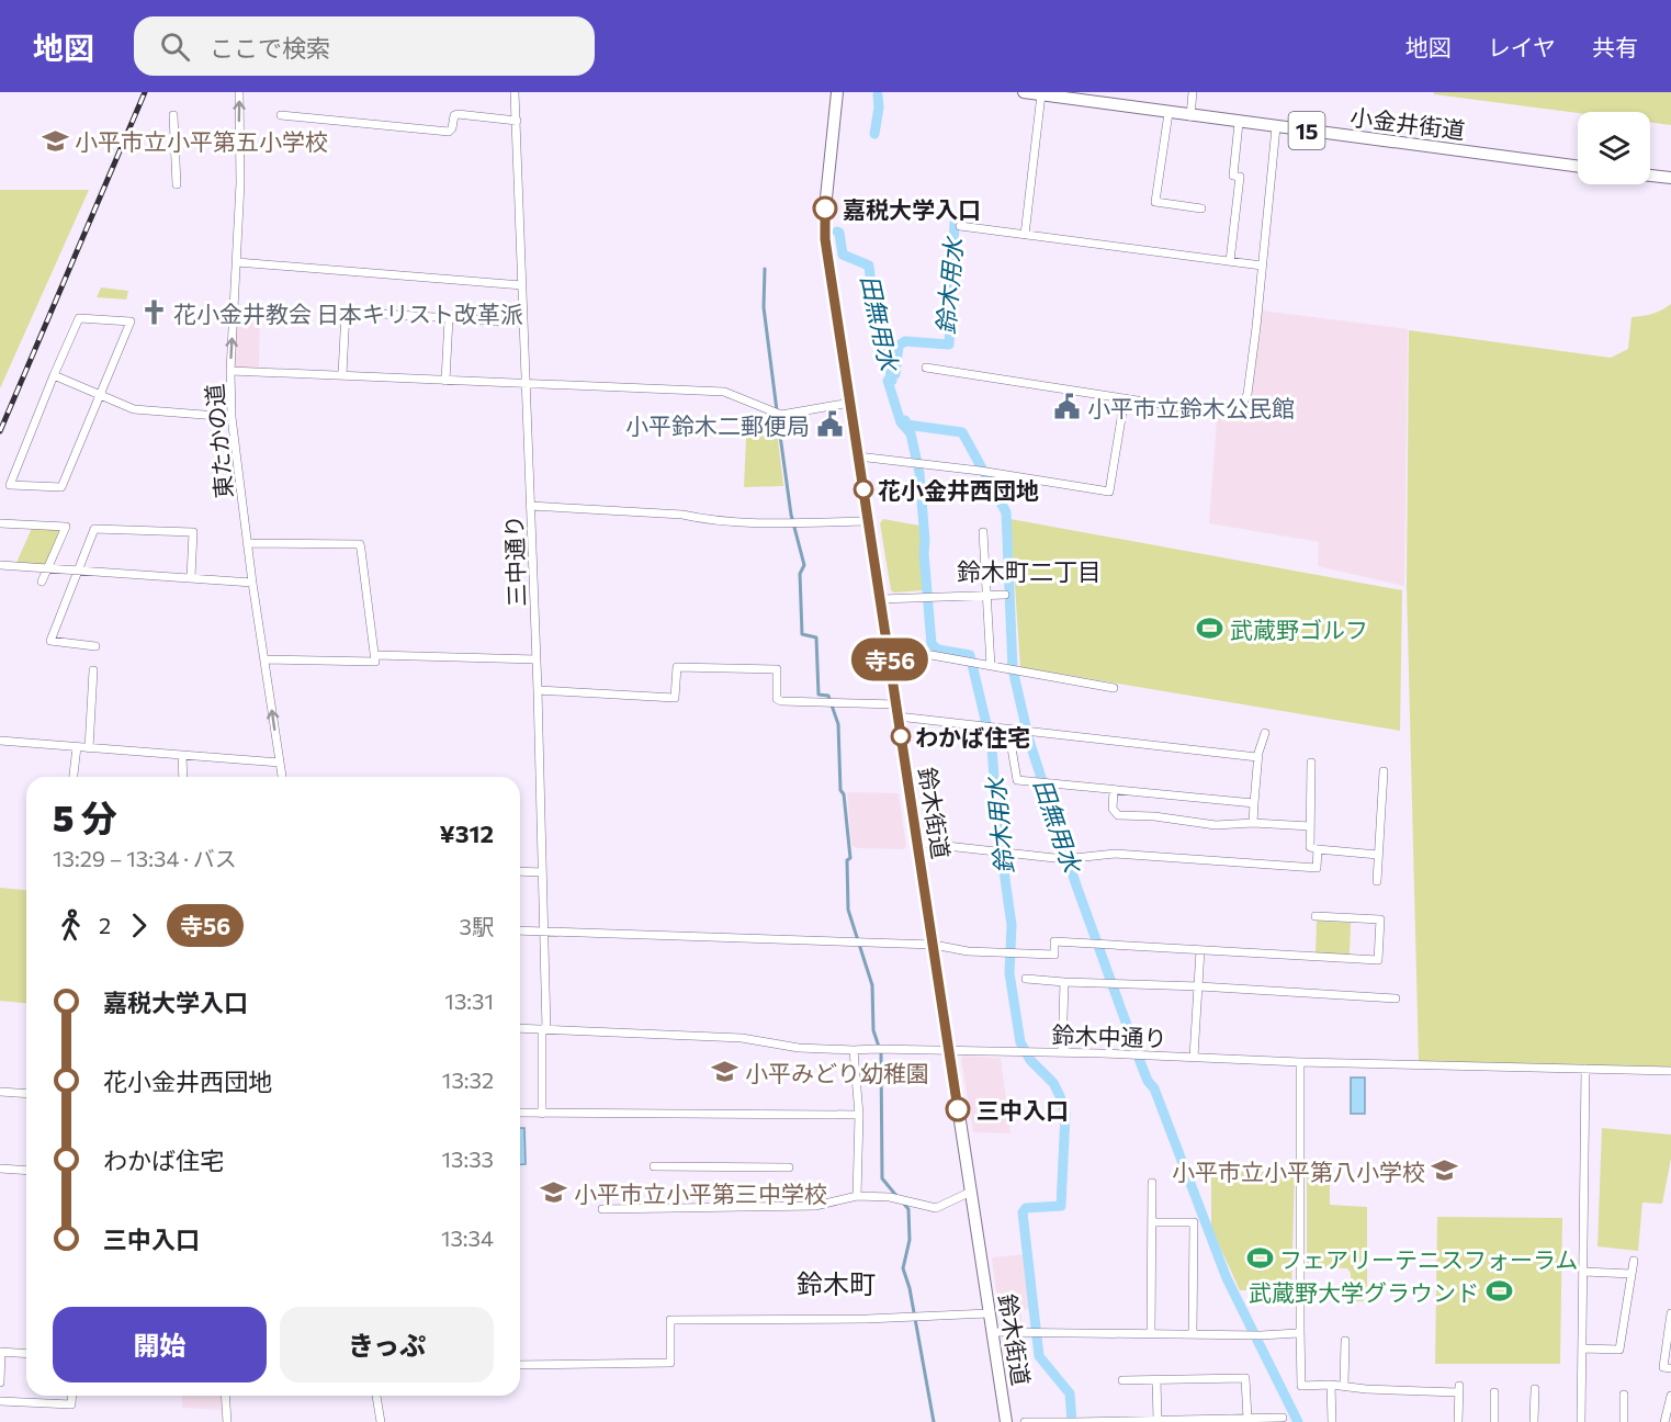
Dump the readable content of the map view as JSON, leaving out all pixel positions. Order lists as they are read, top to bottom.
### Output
{
  "streets": {
    "main road": ["小金井街道", "15", "鈴木街道"],
    "street": ["東たかの道", "三中通り", "鈴木中通り"]
  },
  "crossings": [
    ["三中通り", "鈴木中通り"],
    ["鈴木街道", "鈴木中通り"]
  ],
  "one_way": ["東たかの道"],
  "districts": ["鈴木町二丁目", "鈴木町"],
  "water": ["鈴木用水", "田無用水"],
  "places": {
    "school or university": [
      "小平市立小平第五小学校",
      "小平みどり幼稚園",
      "小平市立小平第八小学校",
      "小平市立小平第三中学校"
    ],
    "other": [
      "嘉税大学入口",
      "花小金井西団地",
      "わかば住宅",
      "三中入口"
    ],
    "church": ["花小金井教会 日本キリスト改革派"],
    "public building": ["小平市立鈴木公民館", "小平鈴木二郵便局"],
    "sports": ["武蔵野ゴルフ", "フェアリーテニスフォーラム", "武蔵野大学グラウンド"]
  },
  "lines": ["bus line 寺56"],
  "page": {
    "header": "地図",
    "search": "ここで検索",
    "nav": ["地図", "レイヤ", "共有"],
    "on_map": "寺56",
    "heading": ["5 分", "13:29 – 13:34 · バス", "¥312"],
    "legs": ["2", "寺56", "3駅"],
    "list": [
      {
        "name": "嘉税大学入口",
        "value": "13:31"
      },
      {
        "name": "花小金井西団地",
        "value": "13:32"
      },
      {
        "name": "わかば住宅",
        "value": "13:33"
      },
      {
        "name": "三中入口",
        "value": "13:34"
      }
    ],
    "buttons": ["開始", "きっぷ"]
  }
}
